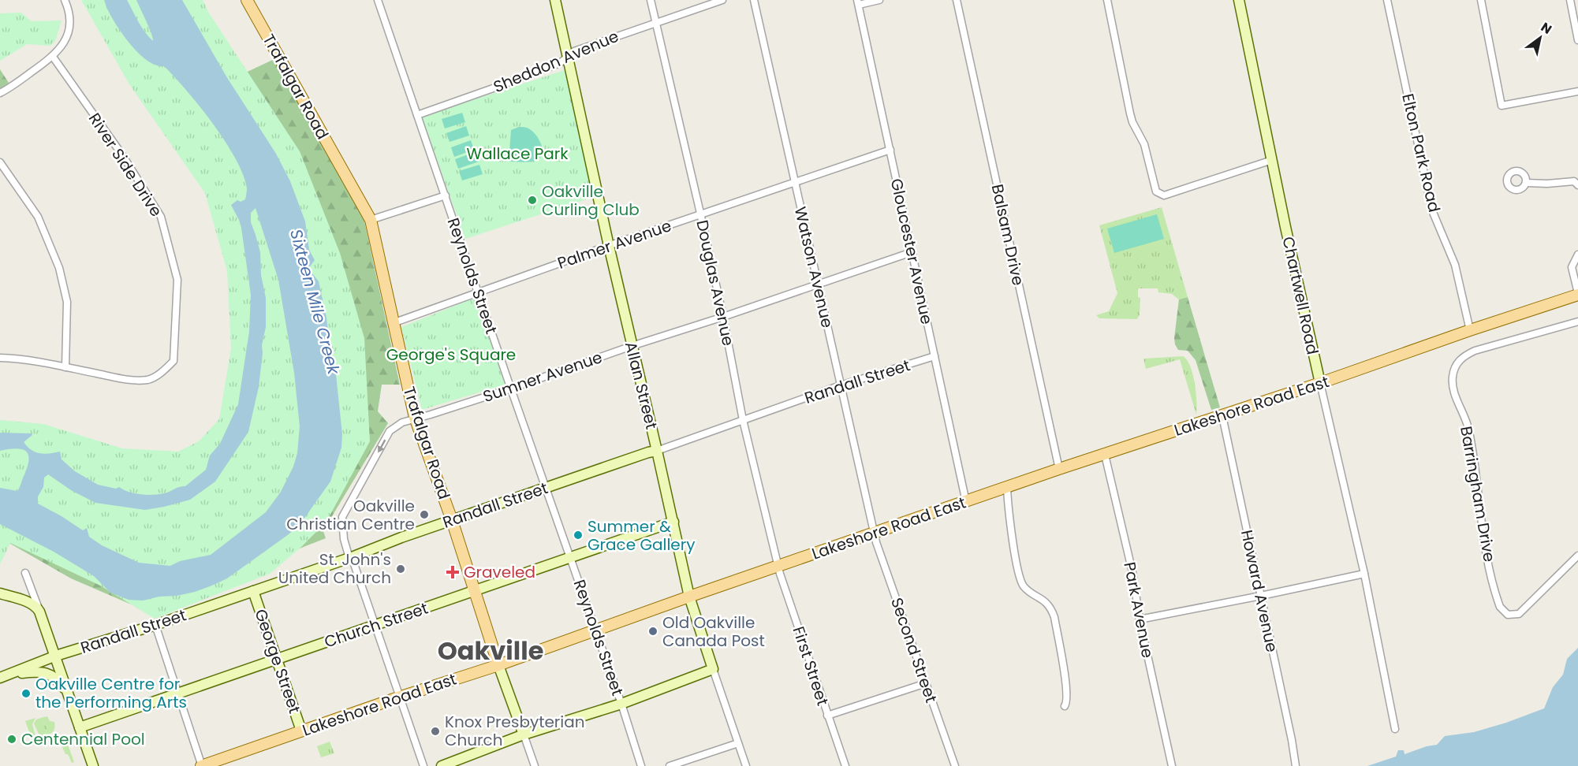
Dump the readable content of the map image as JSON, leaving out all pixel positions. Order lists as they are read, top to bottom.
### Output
{
  "streets": {
    "main road": ["Trafalgar Road", "Lakeshore Road East"],
    "street": [
      "Sheddon Avenue",
      "Elton Park Road",
      "River Side Drive",
      "Balsam Drive",
      "Palmer Avenue",
      "Gloucester Avenue",
      "Watson Avenue",
      "Reynolds Street",
      "Douglas Avenue",
      "Chartwell Road",
      "Sumner Avenue",
      "Randall Street",
      "Allan Street",
      "Barringham Drive",
      "Howard Avenue",
      "Park Avenue",
      "Church Street",
      "Second Street",
      "George Street",
      "First Street"
    ]
  },
  "crossings": [
    ["Sheddon Avenue", "Reynolds Street"],
    ["Sheddon Avenue", "Douglas Avenue"],
    ["Sheddon Avenue", "Allan Street"],
    ["Trafalgar Road", "Palmer Avenue"],
    ["Trafalgar Road", "Sumner Avenue"],
    ["Trafalgar Road", "Randall Street"],
    ["Trafalgar Road", "Lakeshore Road East"],
    ["Trafalgar Road", "Church Street"],
    ["Elton Park Road", "Lakeshore Road East"],
    ["Balsam Drive", "Lakeshore Road East"],
    ["Palmer Avenue", "Gloucester Avenue"],
    ["Palmer Avenue", "Watson Avenue"],
    ["Palmer Avenue", "Reynolds Street"],
    ["Palmer Avenue", "Douglas Avenue"],
    ["Palmer Avenue", "Allan Street"],
    ["Gloucester Avenue", "Sumner Avenue"],
    ["Gloucester Avenue", "Randall Street"],
    ["Gloucester Avenue", "Lakeshore Road East"],
    ["Watson Avenue", "Sumner Avenue"],
    ["Watson Avenue", "Randall Street"],
    ["Watson Avenue", "Lakeshore Road East"],
    ["Watson Avenue", "Second Street"],
    ["Reynolds Street", "Sumner Avenue"],
    ["Reynolds Street", "Randall Street"],
    ["Reynolds Street", "Lakeshore Road East"],
    ["Reynolds Street", "Church Street"],
    ["Douglas Avenue", "Sumner Avenue"],
    ["Douglas Avenue", "Randall Street"],
    ["Douglas Avenue", "Lakeshore Road East"],
    ["Douglas Avenue", "First Street"],
    ["Chartwell Road", "Lakeshore Road East"],
    ["Sumner Avenue", "Randall Street"],
    ["Sumner Avenue", "Allan Street"],
    ["Sumner Avenue", "Lakeshore Road East"],
    ["Sumner Avenue", "Church Street"],
    ["Randall Street", "Allan Street"],
    ["Randall Street", "George Street"],
    ["Allan Street", "Lakeshore Road East"],
    ["Allan Street", "Church Street"],
    ["Lakeshore Road East", "Howard Avenue"],
    ["Lakeshore Road East", "Park Avenue"],
    ["Lakeshore Road East", "Second Street"],
    ["Lakeshore Road East", "George Street"],
    ["Lakeshore Road East", "First Street"],
    ["Church Street", "George Street"]
  ],
  "districts": ["Oakville"],
  "water": ["Sixteen Mile Creek"],
  "parks": ["Wallace Park", "George's Square"],
  "places": {
    "other": [
      "Oakville Curling Club",
      "Oakville Christian Centre",
      "Summer & Grace Gallery",
      "St. John's United Church",
      "Old Oakville Canada Post",
      "Oakville Centre for the Performing Arts",
      "Knox Presbyterian Church",
      "Centennial Pool"
    ],
    "health": ["Graveled"]
  },
  "north": "top right"
}
